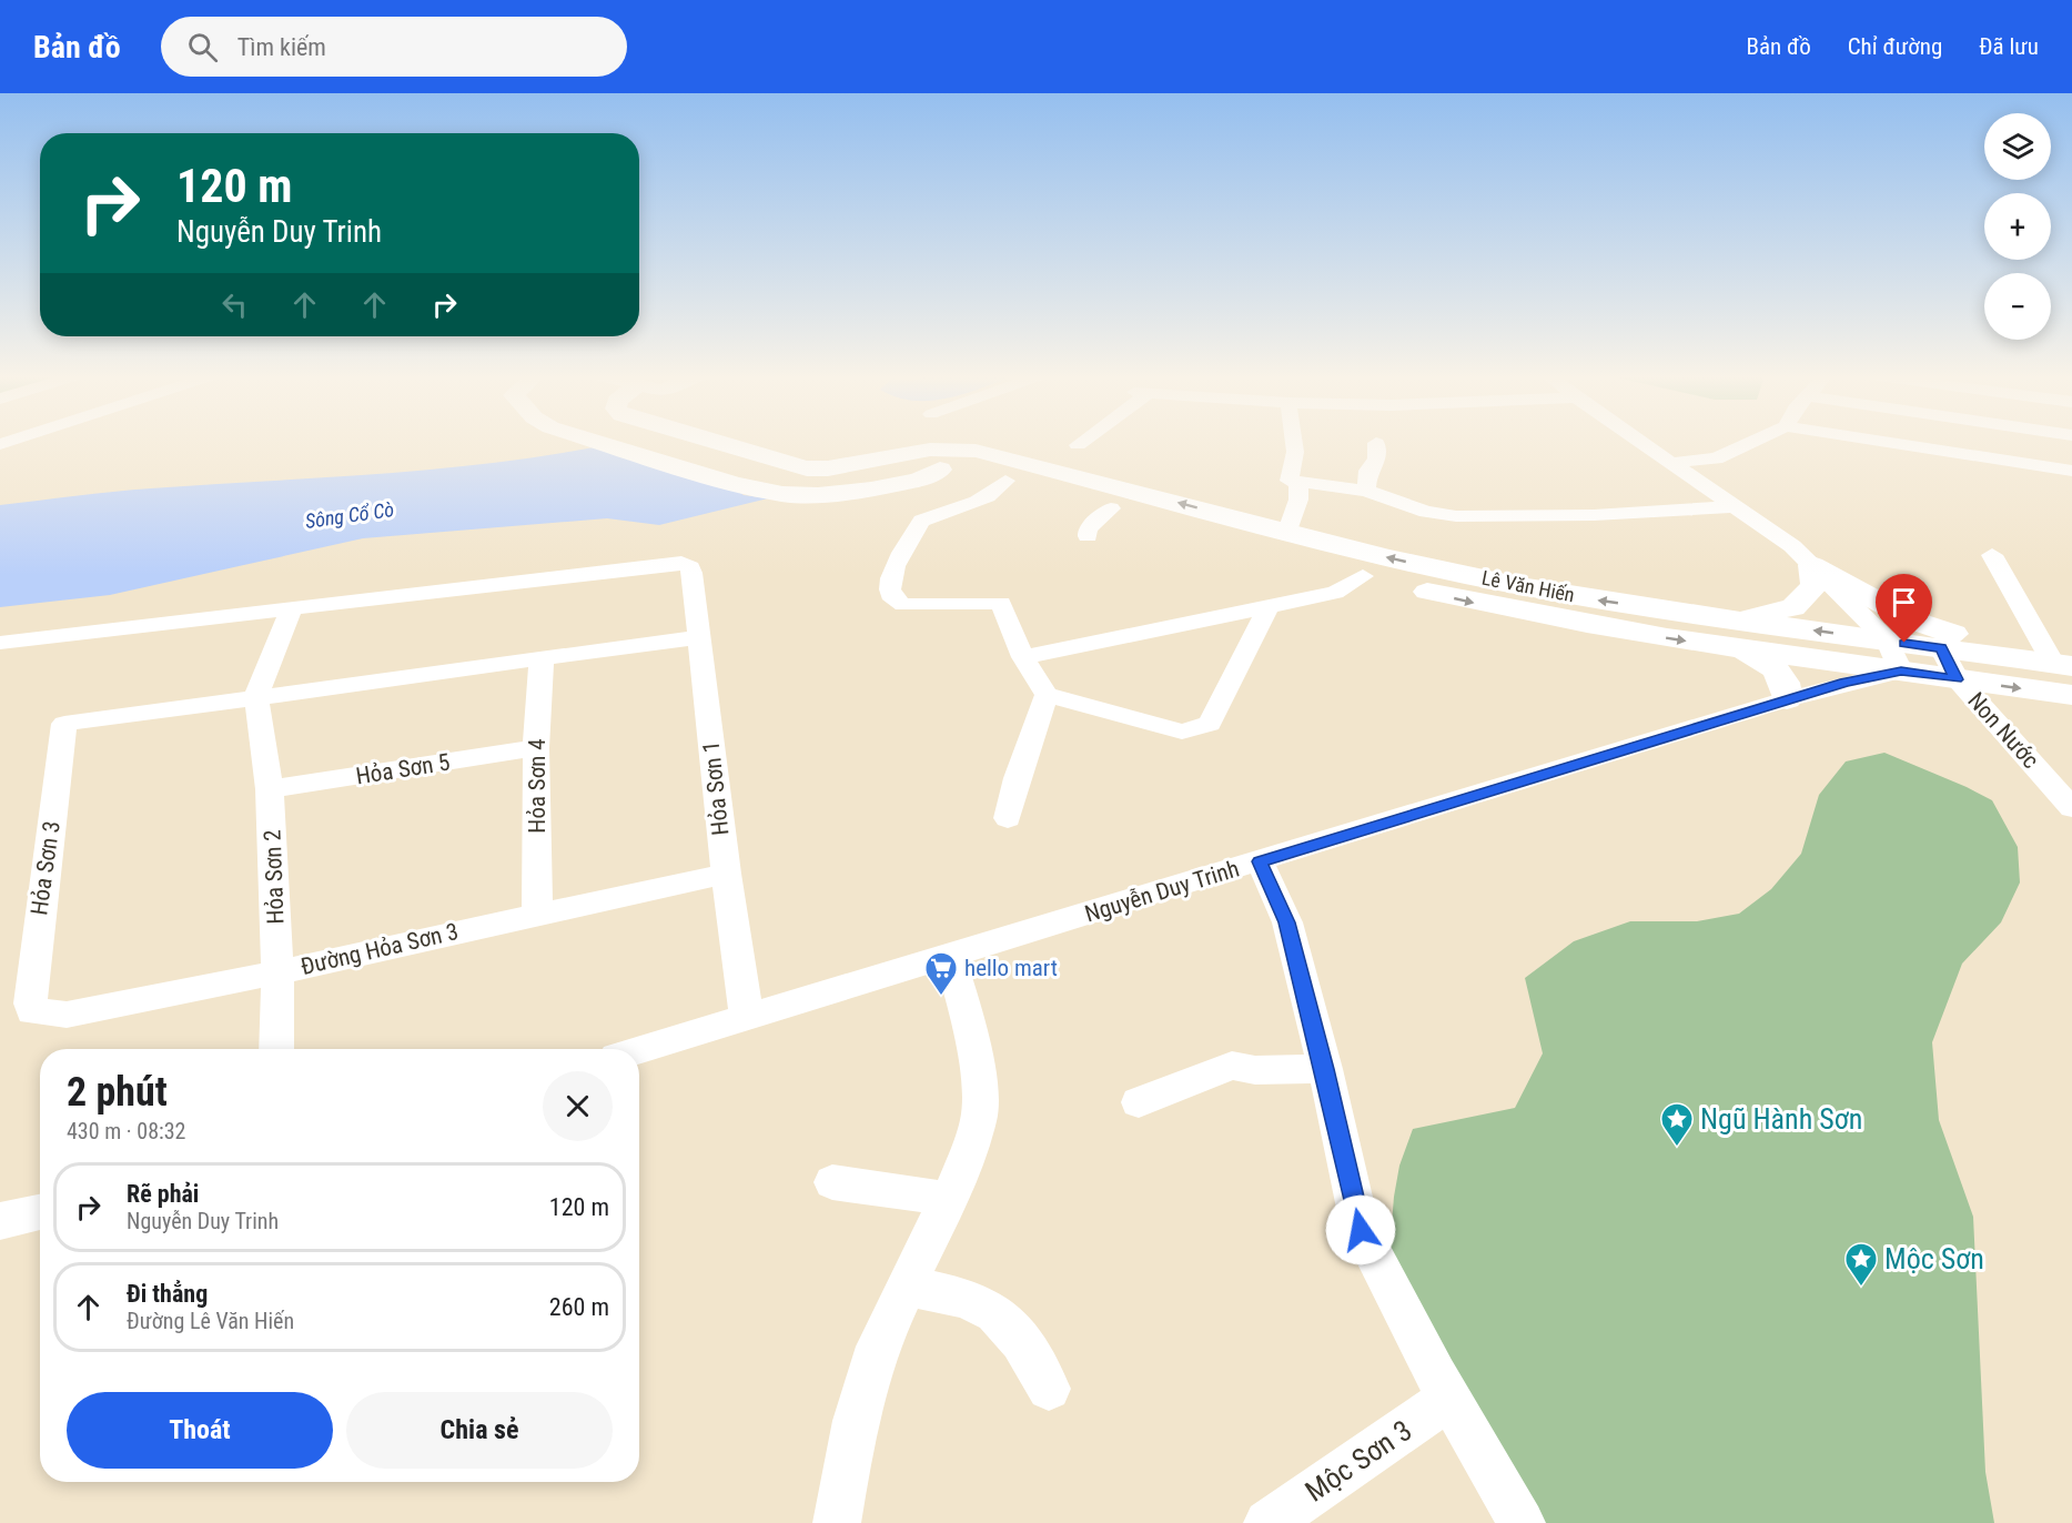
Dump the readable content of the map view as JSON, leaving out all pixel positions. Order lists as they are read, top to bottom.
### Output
{
  "streets": {
    "main road": ["Lê Văn Hiến"],
    "street": [
      "Non Nước",
      "Hỏa Sơn 5",
      "Hỏa Sơn 4",
      "Hỏa Sơn 1",
      "Hỏa Sơn 3",
      "Hỏa Sơn 2",
      "Nguyễn Duy Trinh",
      "Đường Hỏa Sơn 3",
      "Mộc Sơn 3"
    ]
  },
  "crossings": [
    ["Lê Văn Hiến", "Non Nước"],
    ["Hỏa Sơn 5", "Hỏa Sơn 4"],
    ["Hỏa Sơn 5", "Hỏa Sơn 2"],
    ["Hỏa Sơn 4", "Đường Hỏa Sơn 3"],
    ["Hỏa Sơn 1", "Nguyễn Duy Trinh"],
    ["Hỏa Sơn 1", "Đường Hỏa Sơn 3"],
    ["Hỏa Sơn 3", "Hỏa Sơn 2"],
    ["Hỏa Sơn 3", "Đường Hỏa Sơn 3"],
    ["Hỏa Sơn 2", "Đường Hỏa Sơn 3"]
  ],
  "water": ["Sông Cổ Cò"],
  "places": {
    "supermarket": ["hello mart"],
    "place": ["Ngũ Hành Sơn", "Mộc Sơn"]
  },
  "page": {
    "header": "Bản đồ",
    "search": "Tìm kiếm",
    "nav": ["Bản đồ", "Chỉ đường", "Đã lưu"],
    "map_buttons": ["+", "−"],
    "turn": ["120 m", "Nguyễn Duy Trinh"],
    "heading": ["2 phút", "430 m · 08:32"],
    "list": [
      {
        "name": "Rẽ phải",
        "note": "Nguyễn Duy Trinh",
        "value": "120 m"
      },
      {
        "name": "Đi thẳng",
        "note": "Đường Lê Văn Hiến",
        "value": "260 m"
      }
    ],
    "buttons": ["Thoát", "Chia sẻ"]
  }
}
